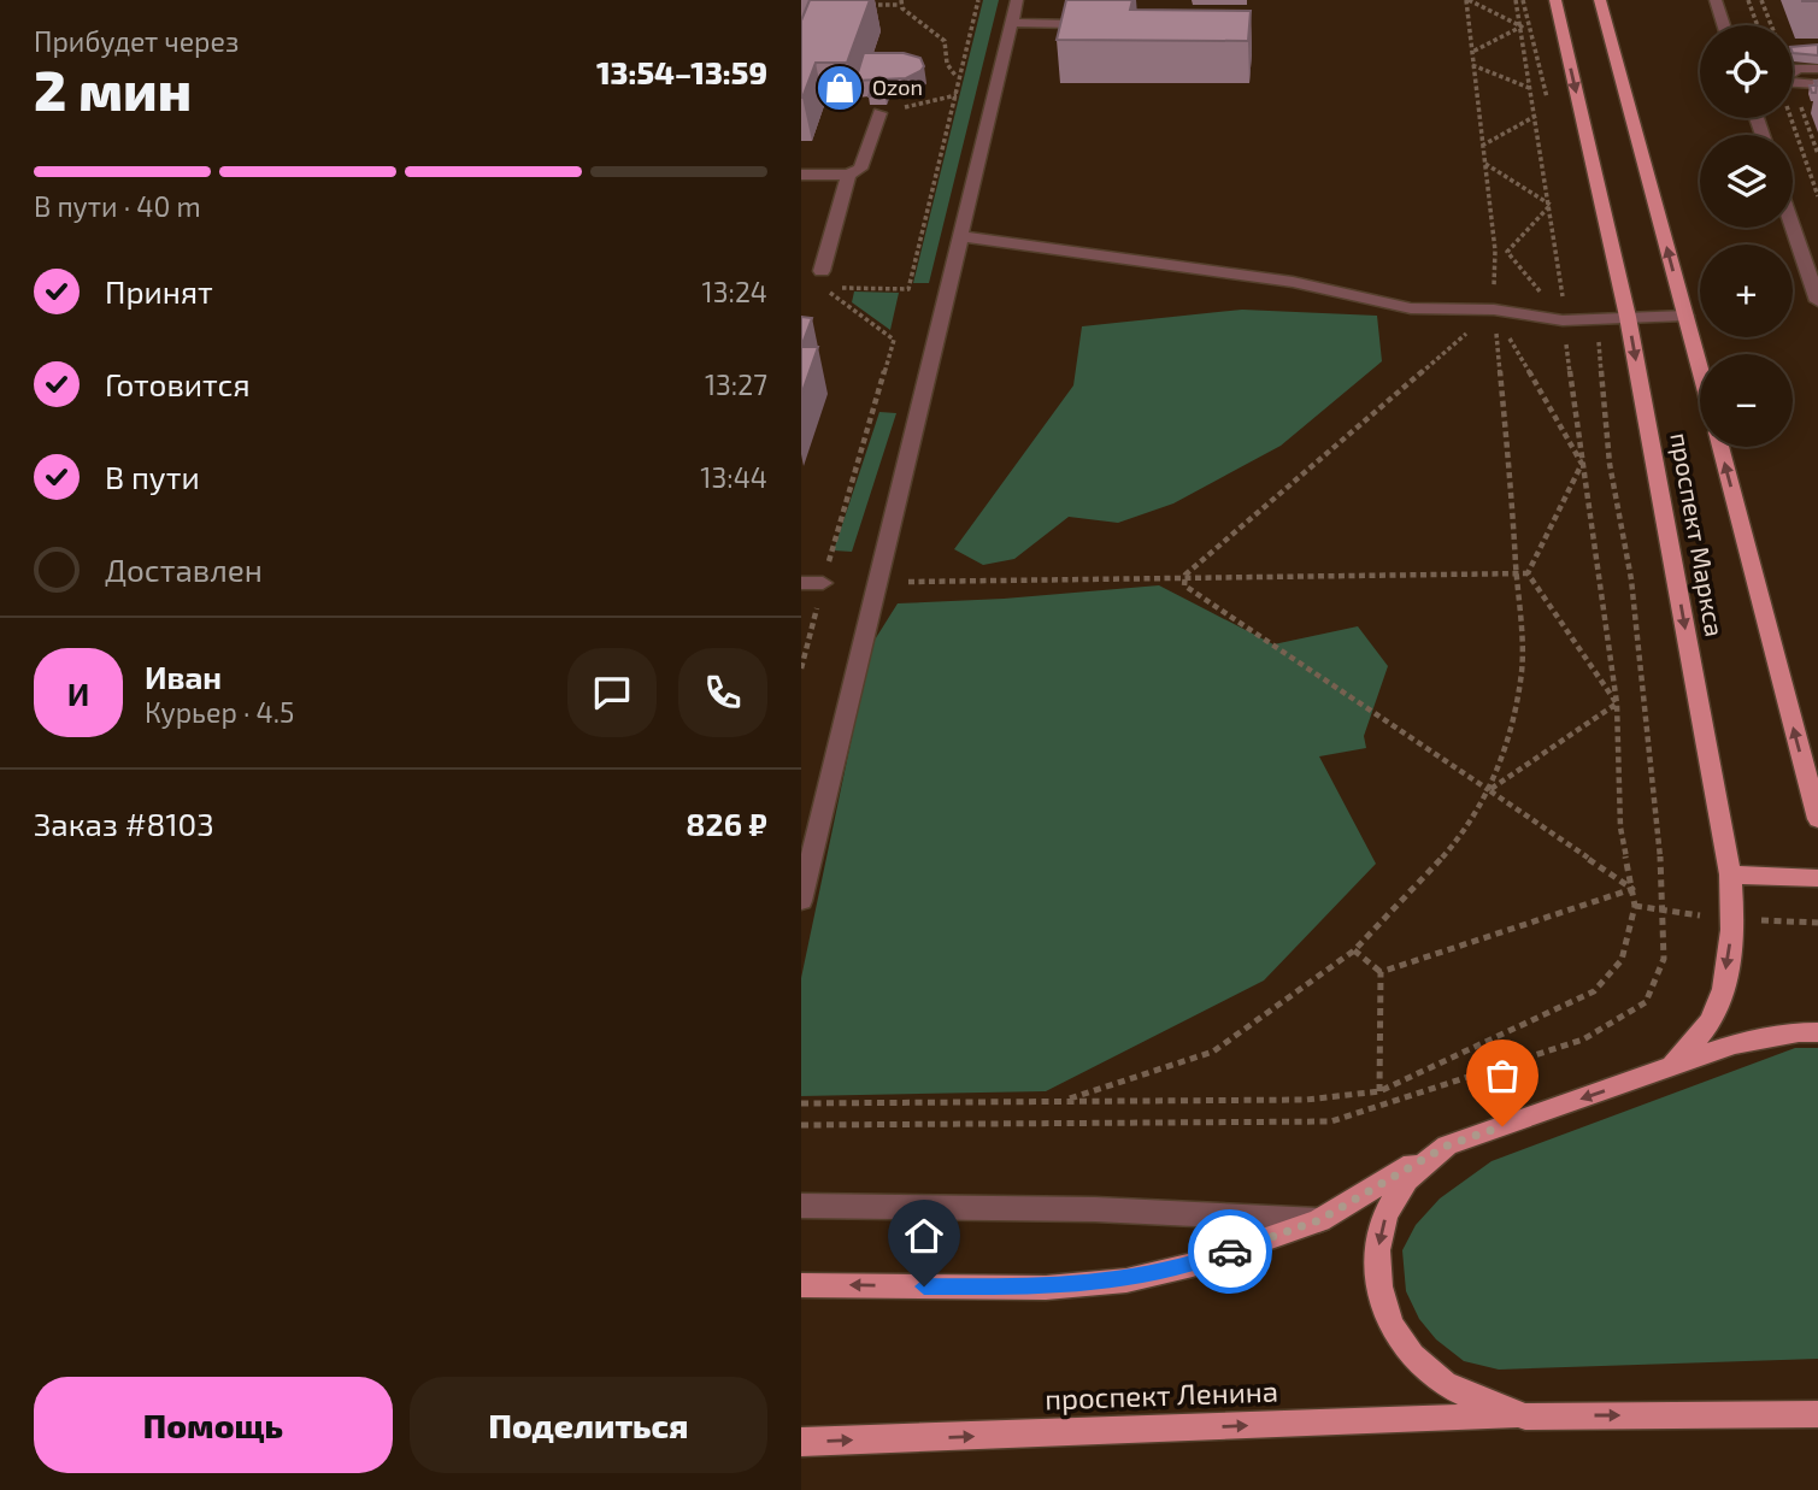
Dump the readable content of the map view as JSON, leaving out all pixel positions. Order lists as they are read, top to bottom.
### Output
{
  "streets": {
    "main road": ["проспект Маркса", "проспект Ленина"]
  },
  "places": {
    "shop": ["Ozon"]
  },
  "page": {
    "heading": ["2 мин", "Прибудет через", "13:54–13:59"],
    "panel": [
      "Иван",
      "Курьер · 4.5",
      "Заказ #8103",
      "826 ₽"
    ],
    "map_buttons": ["+", "−"],
    "bar": "В пути · 40 m",
    "list": [
      ["Принят", "13:24"],
      ["Готовится", "13:27"],
      ["В пути", "13:44"],
      "Доставлен"
    ],
    "round": "И",
    "buttons": ["Помощь", "Поделиться"]
  }
}
